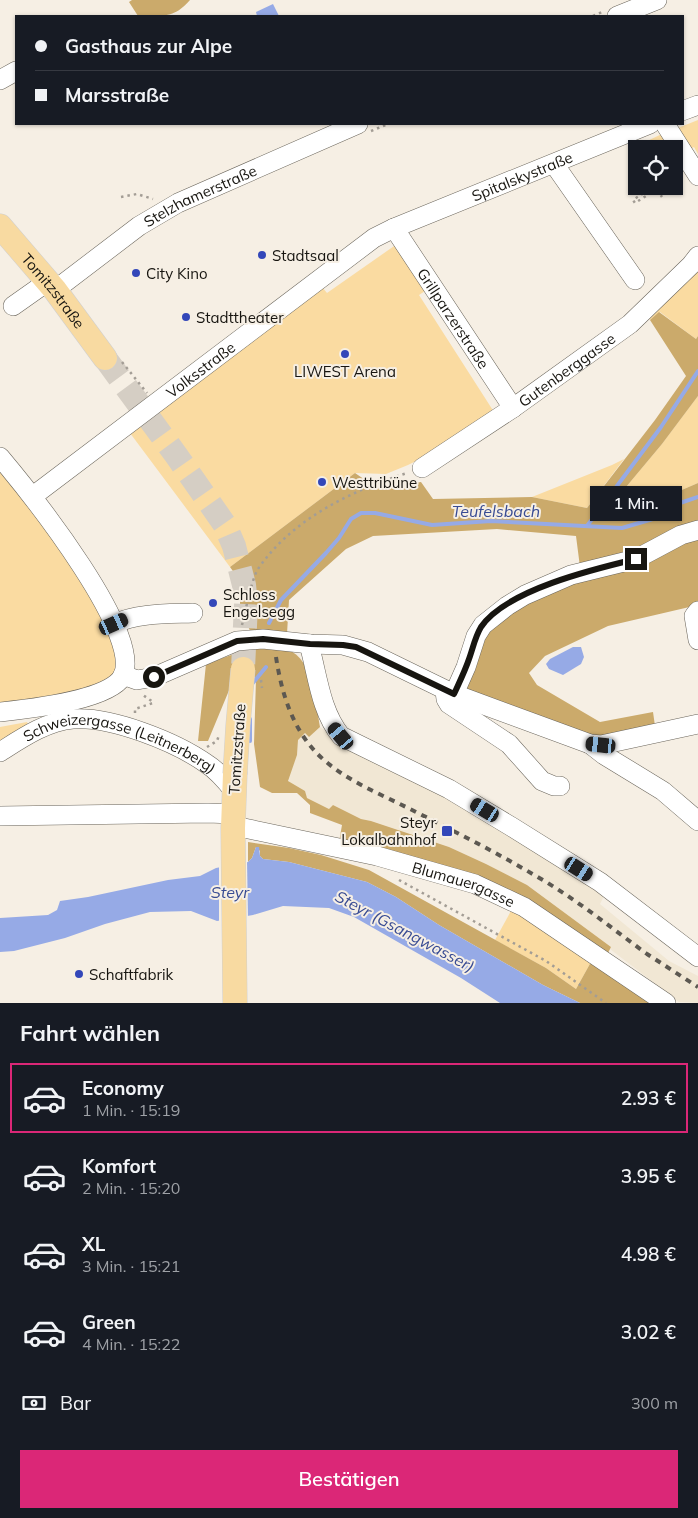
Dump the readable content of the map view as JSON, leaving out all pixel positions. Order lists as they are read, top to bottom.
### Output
{
  "streets": {
    "main road": ["Tomitzstraße"],
    "street": [
      "Spitalskystraße",
      "Stelzhamerstraße",
      "Grillparzerstraße",
      "Volksstraße",
      "Gutenberggasse",
      "Schweizergasse (Leitnerberg)",
      "Blumauergasse"
    ]
  },
  "crossings": [
    ["Spitalskystraße", "Grillparzerstraße"],
    ["Spitalskystraße", "Volksstraße"],
    ["Stelzhamerstraße", "Tomitzstraße"],
    ["Tomitzstraße", "Schweizergasse (Leitnerberg)"],
    ["Tomitzstraße", "Blumauergasse"],
    ["Grillparzerstraße", "Volksstraße"],
    ["Grillparzerstraße", "Gutenberggasse"]
  ],
  "water": ["Teufelsbach", "Steyr", "Steyr (Gsangwasser)"],
  "places": {
    "other": [
      "Stadtsaal",
      "City Kino",
      "Stadttheater",
      "LIWEST Arena",
      "Westtribüne",
      "Schloss Engelsegg",
      "Schaftfabrik"
    ],
    "transit": ["Steyr Lokalbahnhof"]
  },
  "page": {
    "banner": ["Gasthaus zur Alpe", "Marsstraße"],
    "bubble": "1 Min.",
    "heading": "Fahrt wählen",
    "list": [
      {
        "name": "Economy",
        "note": "1 Min. · 15:19",
        "value": "2.93 €"
      },
      {
        "name": "Komfort",
        "note": "2 Min. · 15:20",
        "value": "3.95 €"
      },
      {
        "name": "XL",
        "note": "3 Min. · 15:21",
        "value": "4.98 €"
      },
      {
        "name": "Green",
        "note": "4 Min. · 15:22",
        "value": "3.02 €"
      }
    ],
    "pay": ["Bar", "300 m"],
    "buttons": "Bestätigen"
  }
}
